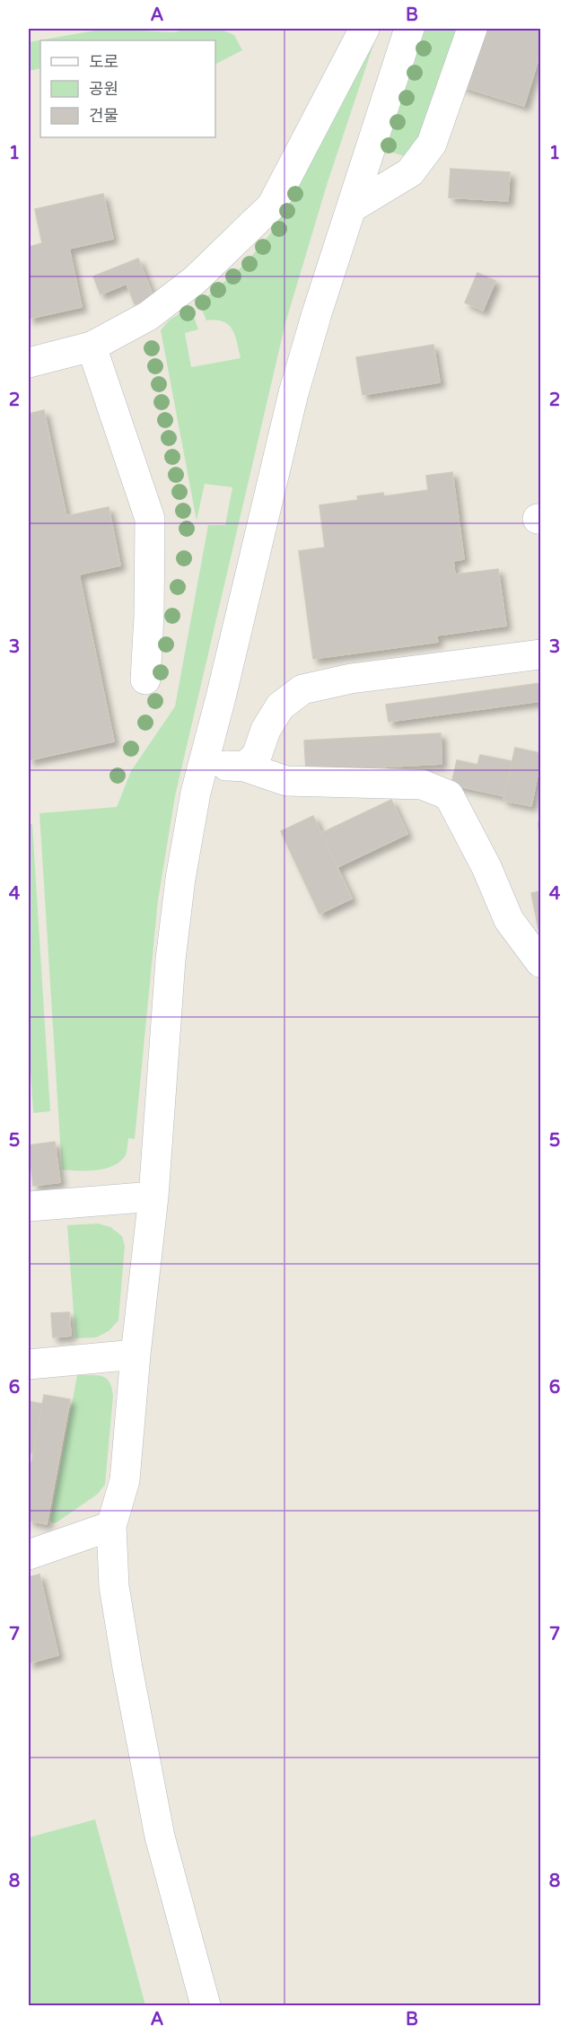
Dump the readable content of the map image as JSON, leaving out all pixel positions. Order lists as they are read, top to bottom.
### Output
{
  "legend": ["도로", "공원", "건물"],
  "grid": {
    "columns": ["A", "B"],
    "rows": [
      "1",
      "2",
      "3",
      "4",
      "5",
      "6",
      "7",
      "8"
    ]
  }
}
